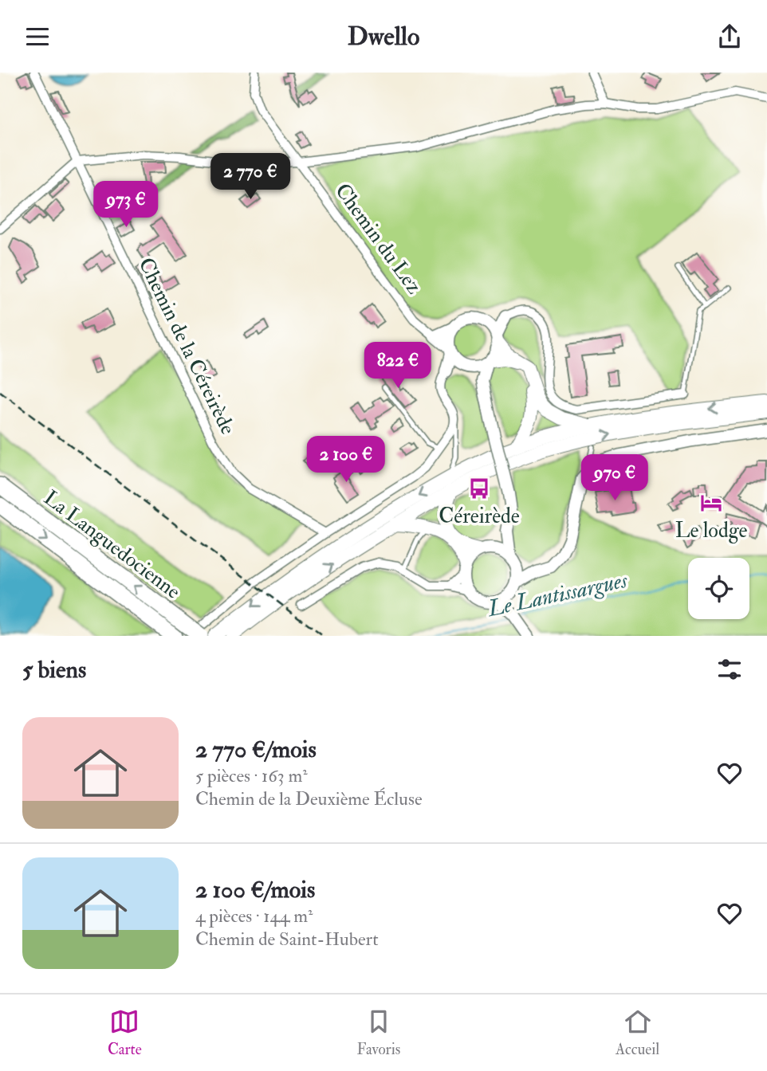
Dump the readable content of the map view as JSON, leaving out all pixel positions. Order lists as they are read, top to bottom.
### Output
{
  "streets": {
    "highway": ["La Languedocienne"],
    "street": ["Chemin du Lez", "Chemin de la Céreirède"]
  },
  "water": ["Le Lantissargues"],
  "places": {
    "bus stop": ["Céreirède"],
    "hotel": ["Le lodge"]
  },
  "page": {
    "header": "Dwello",
    "price": [
      "2 770 €",
      "973 €",
      "822 €",
      "2 100 €",
      "970 €"
    ],
    "heading": "5 biens",
    "list": [
      {
        "name": "2 770 €/mois",
        "note": "5 pièces · 163 m² · Chemin de la Deuxième Écluse"
      },
      {
        "name": "2 100 €/mois",
        "note": "4 pièces · 144 m² · Chemin de Saint-Hubert"
      }
    ],
    "tabs": ["Carte", "Favoris", "Accueil"]
  }
}
